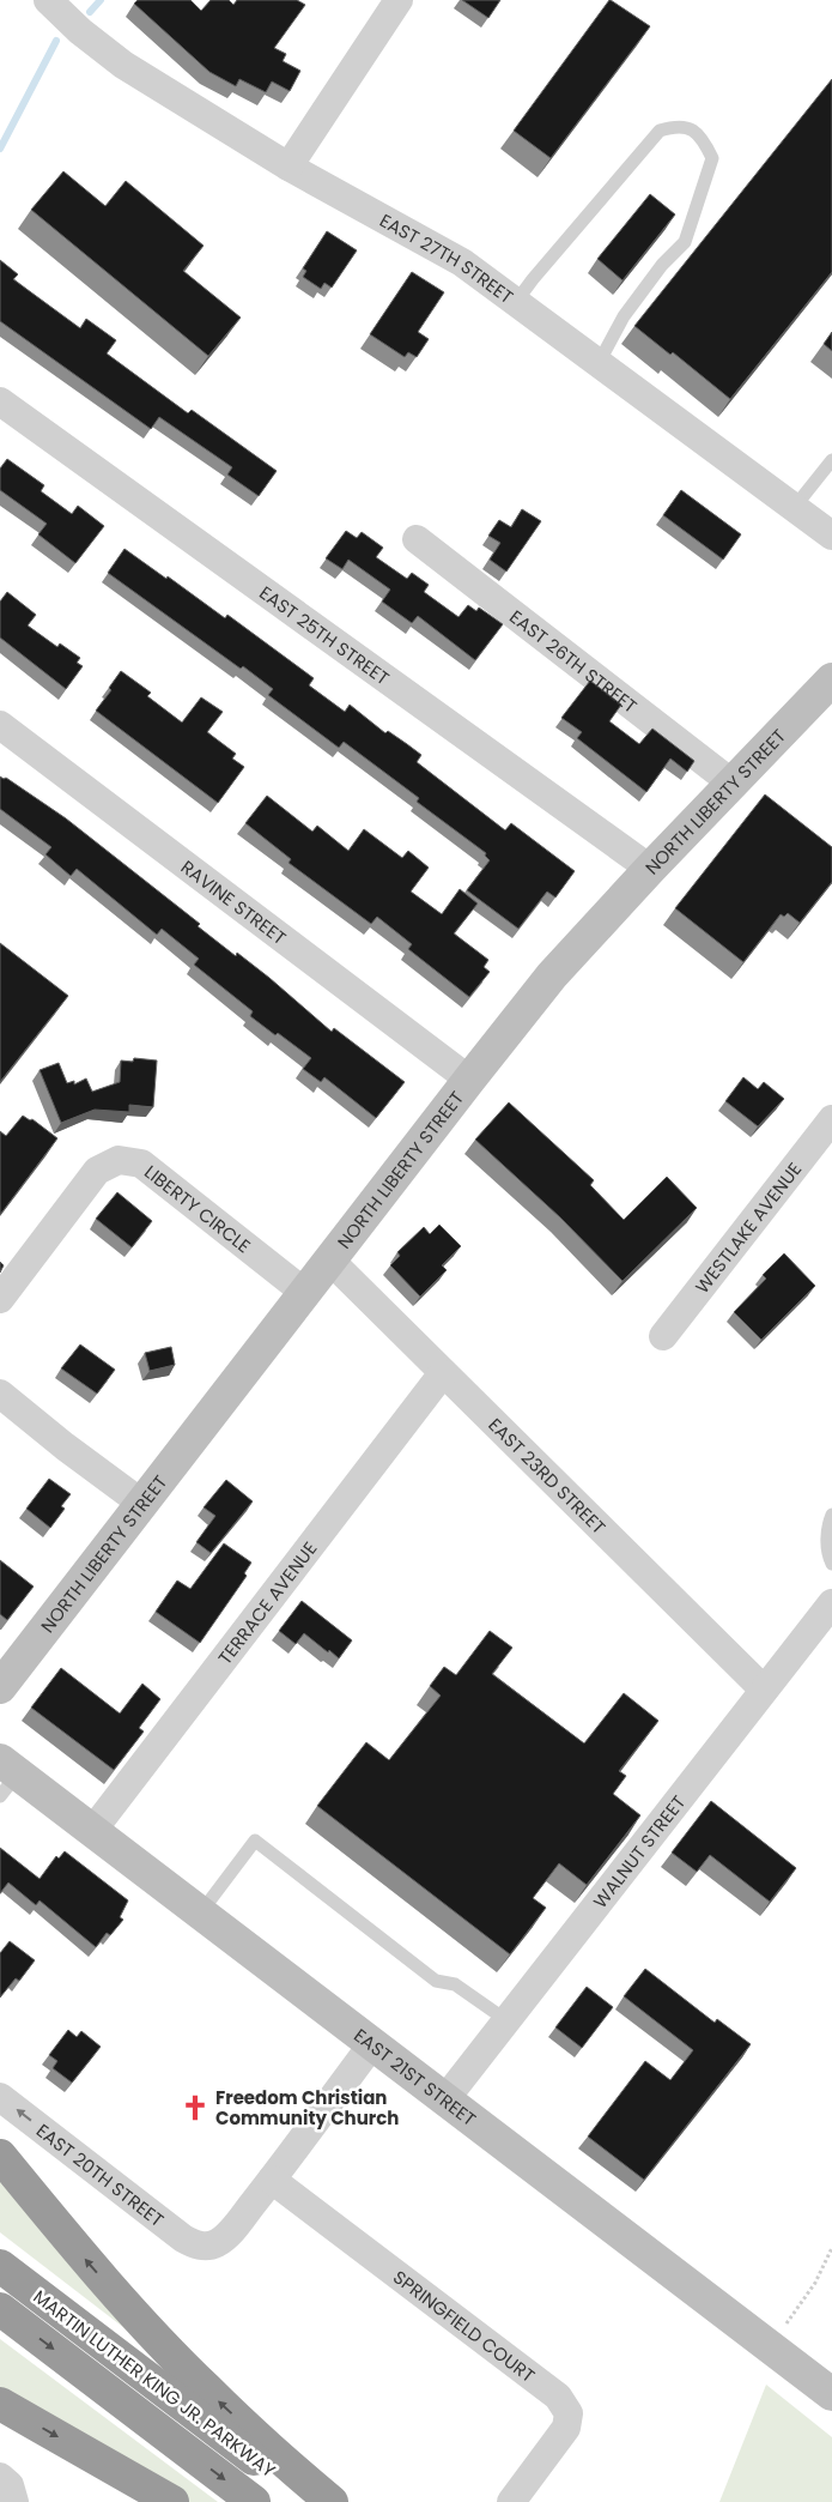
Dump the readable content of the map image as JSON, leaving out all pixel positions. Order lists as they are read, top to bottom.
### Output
{
  "streets": {
    "highway": ["MARTIN LUTHER KING JR. PARKWAY"],
    "street": [
      "EAST 27TH STREET",
      "EAST 25TH STREET",
      "EAST 26TH STREET",
      "NORTH LIBERTY STREET",
      "RAVINE STREET",
      "LIBERTY CIRCLE",
      "WESTLAKE AVENUE",
      "EAST 23RD STREET",
      "TERRACE AVENUE",
      "WALNUT STREET",
      "EAST 21ST STREET",
      "EAST 20TH STREET",
      "SPRINGFIELD COURT"
    ]
  },
  "crossings": [
    ["EAST 25TH STREET", "NORTH LIBERTY STREET"],
    ["EAST 26TH STREET", "NORTH LIBERTY STREET"],
    ["NORTH LIBERTY STREET", "RAVINE STREET"],
    ["NORTH LIBERTY STREET", "LIBERTY CIRCLE"],
    ["NORTH LIBERTY STREET", "EAST 23RD STREET"],
    ["EAST 23RD STREET", "TERRACE AVENUE"],
    ["EAST 23RD STREET", "WALNUT STREET"],
    ["TERRACE AVENUE", "EAST 21ST STREET"],
    ["WALNUT STREET", "EAST 21ST STREET"],
    ["EAST 20TH STREET", "SPRINGFIELD COURT"]
  ],
  "one_way": ["EAST 20TH STREET"],
  "places": {
    "church": ["Freedom Christian Community Church"]
  }
}
